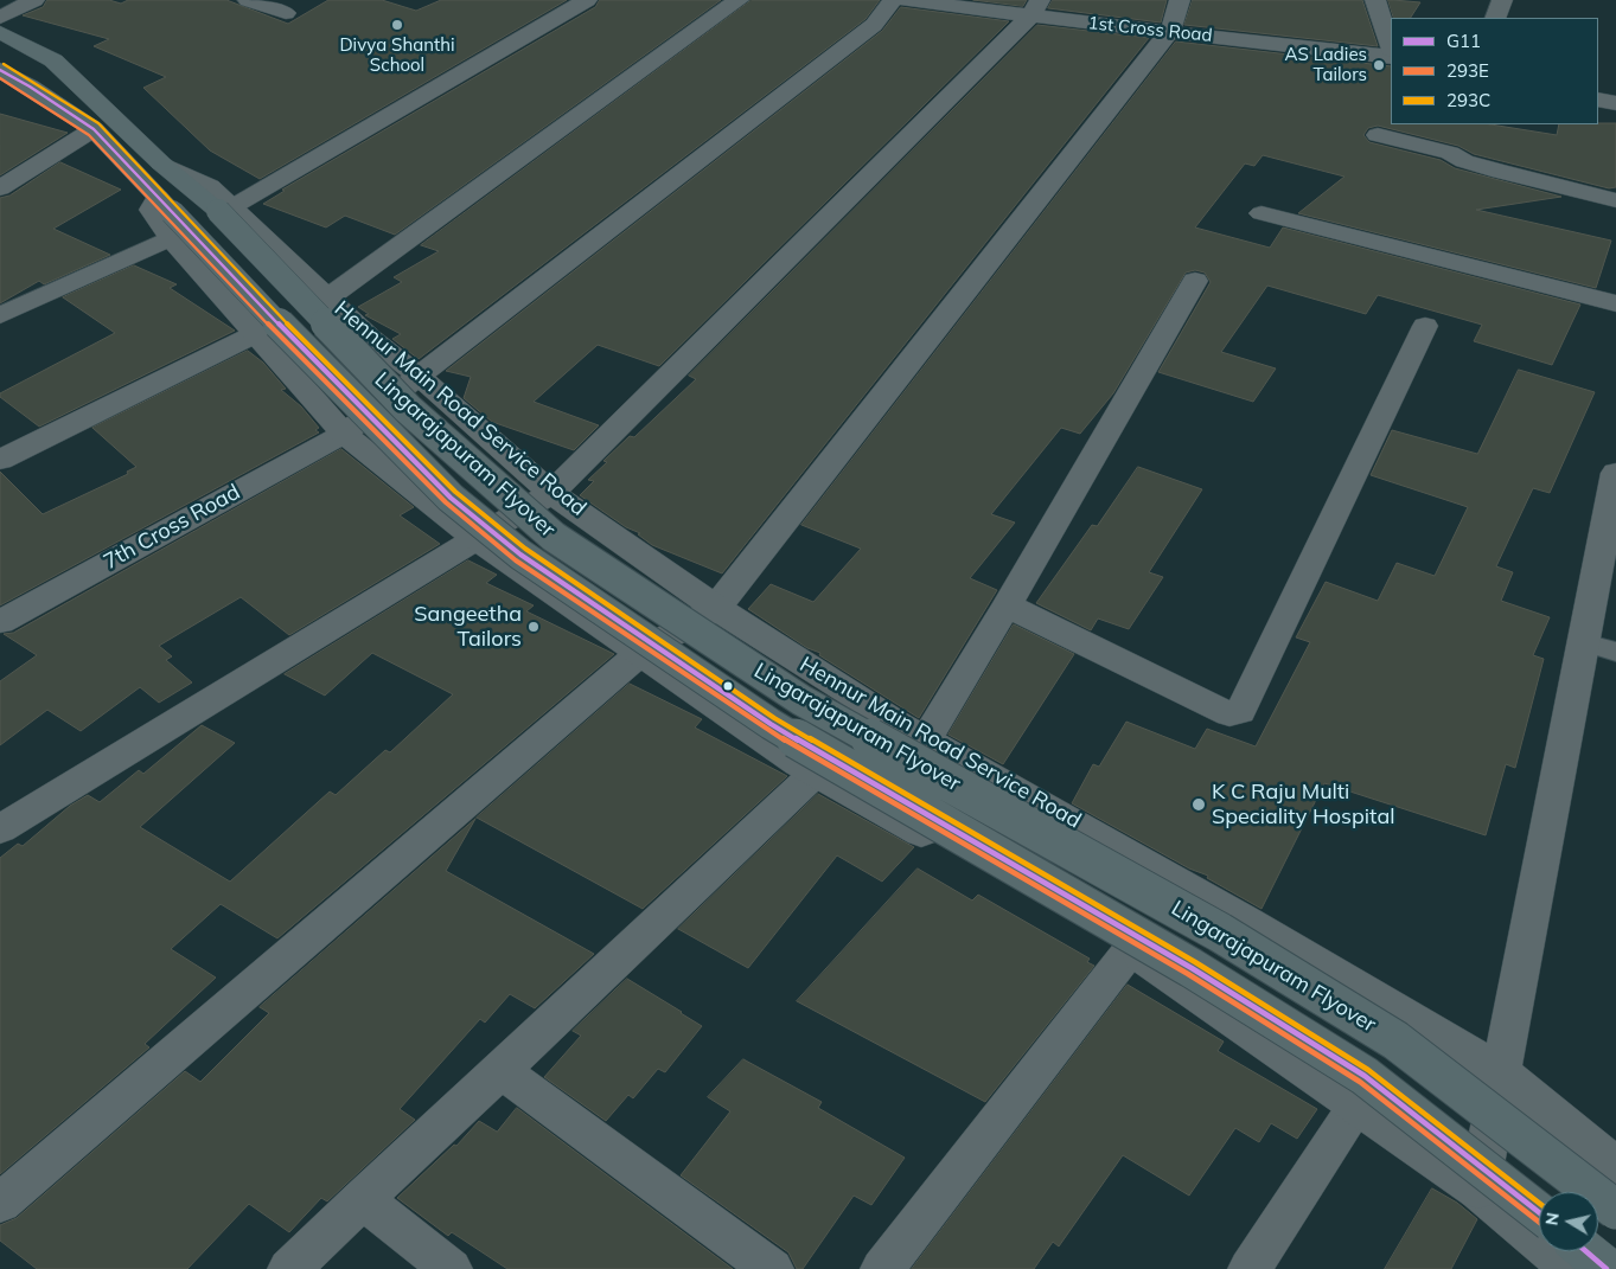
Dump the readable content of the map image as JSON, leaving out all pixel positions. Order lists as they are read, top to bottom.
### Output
{
  "streets": {
    "main road": ["Lingarajapuram Flyover"],
    "street": ["1st Cross Road", "Hennur Main Road Service Road", "7th Cross Road"]
  },
  "crossings": [
    ["Hennur Main Road Service Road", "Lingarajapuram Flyover"],
    ["Hennur Main Road Service Road", "7th Cross Road"]
  ],
  "places": [
    "Divya Shanthi School",
    "AS Ladies Tailors",
    "Sangeetha Tailors",
    "K C Raju Multi Speciality Hospital"
  ],
  "lines": ["transit line 293C", "transit line G11", "transit line 293E"],
  "legend": ["G11", "293E", "293C"],
  "north": "left"
}
